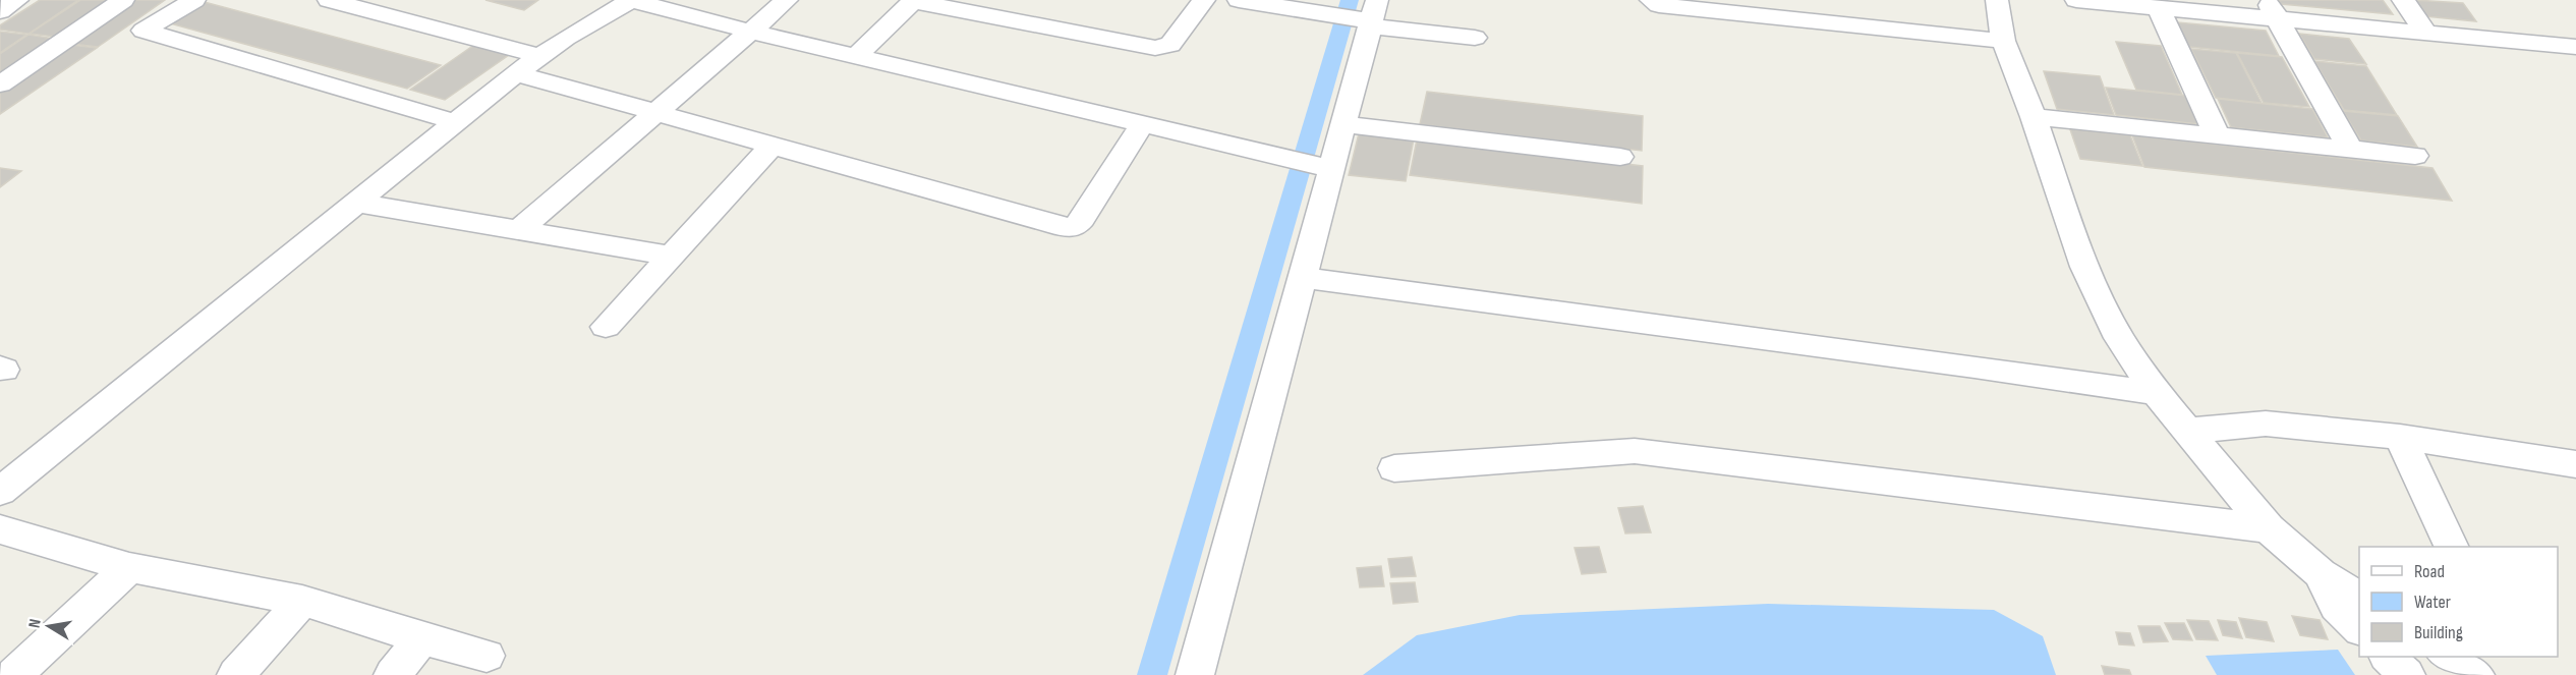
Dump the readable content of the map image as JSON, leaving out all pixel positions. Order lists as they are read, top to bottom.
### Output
{
  "legend": ["Road", "Water", "Building"],
  "north": "left"
}
